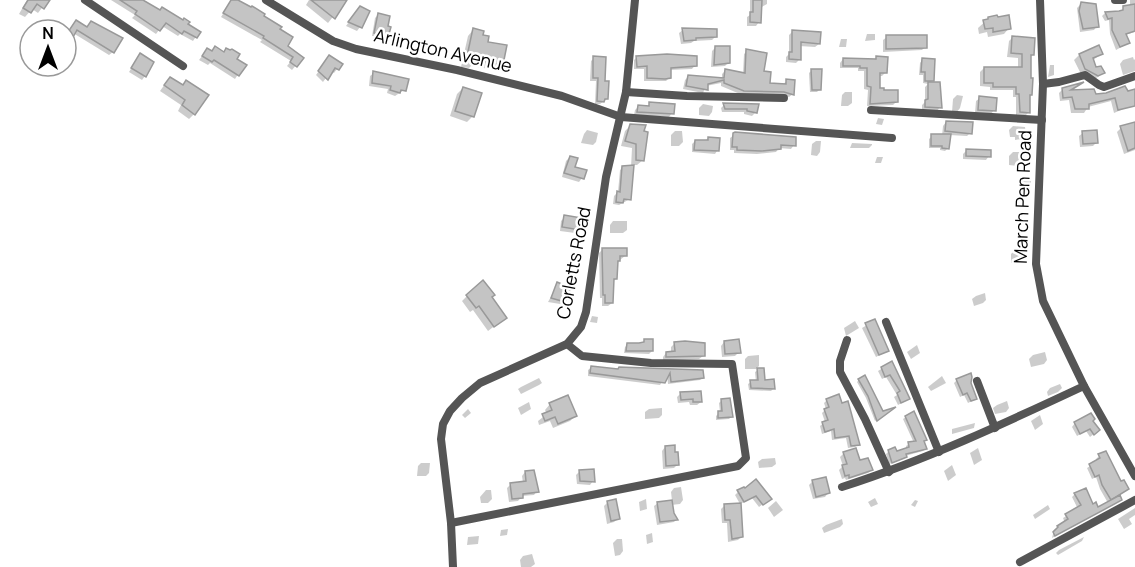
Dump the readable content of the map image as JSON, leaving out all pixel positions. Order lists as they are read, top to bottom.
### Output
{
  "streets": {
    "street": ["Arlington Avenue", "March Pen Road", "Corletts Road"]
  },
  "crossings": [
    ["Arlington Avenue", "Corletts Road"]
  ],
  "north": "top"
}
